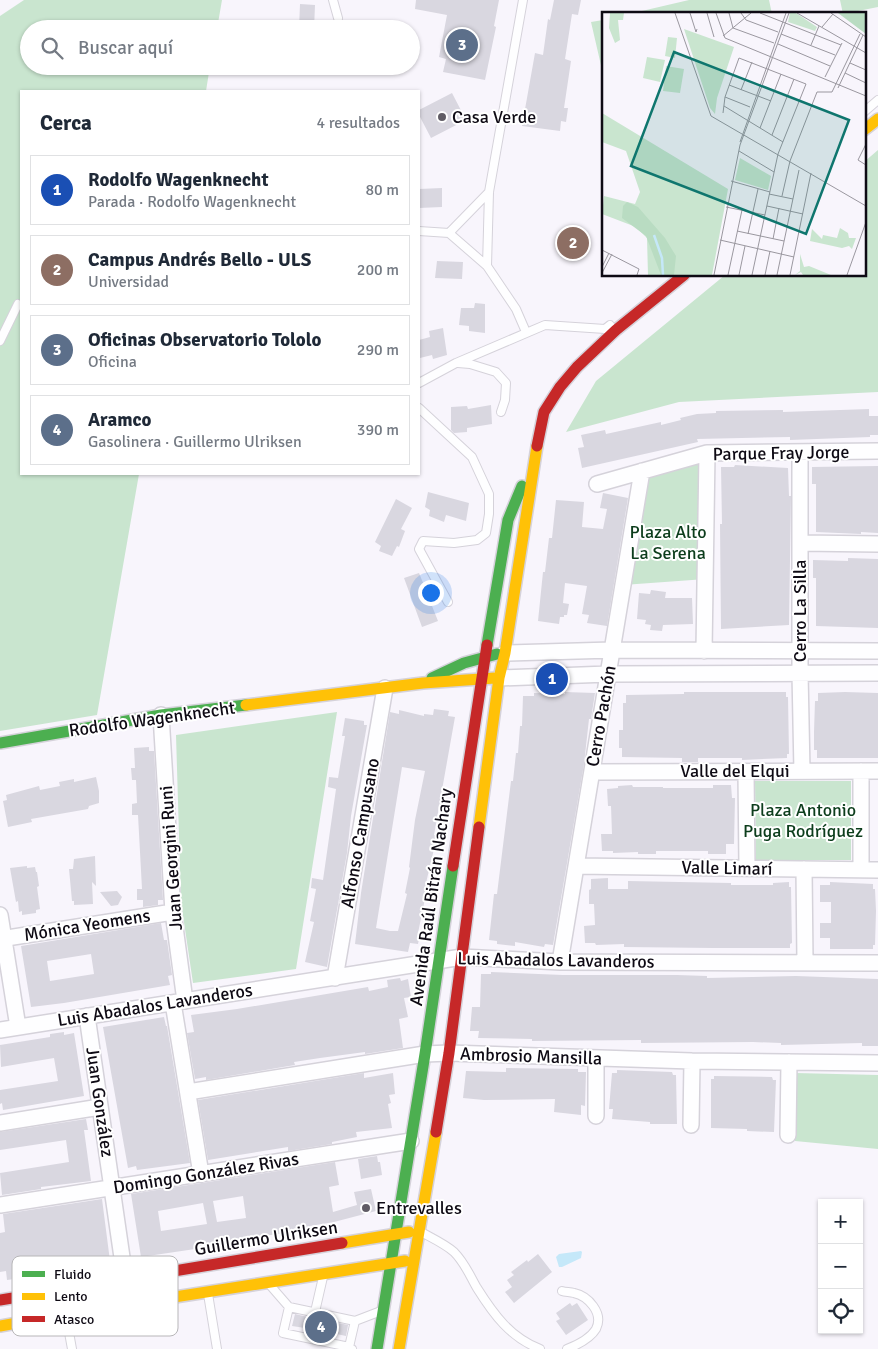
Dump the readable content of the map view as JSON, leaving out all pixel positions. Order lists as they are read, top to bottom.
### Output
{
  "streets": {
    "main road": ["Rodolfo Wagenknecht", "Avenida Raúl Bitrán Nachary", "Guillermo Ulriksen"],
    "street": [
      "Parque Fray Jorge",
      "Cerro La Silla",
      "Cerro Pachón",
      "Valle del Elqui",
      "Alfonso Campusano",
      "Juan Georgini Runi",
      "Valle Limarí",
      "Mónica Yeomens",
      "Luis Abadalos Lavanderos",
      "Ambrosio Mansilla",
      "Juan González",
      "Domingo González Rivas"
    ]
  },
  "crossings": [
    ["Parque Fray Jorge", "Cerro La Silla"],
    ["Parque Fray Jorge", "Cerro Pachón"],
    ["Cerro La Silla", "Rodolfo Wagenknecht"],
    ["Cerro La Silla", "Valle del Elqui"],
    ["Cerro Pachón", "Rodolfo Wagenknecht"],
    ["Cerro Pachón", "Valle del Elqui"],
    ["Cerro Pachón", "Valle Limarí"],
    ["Cerro Pachón", "Luis Abadalos Lavanderos"],
    ["Rodolfo Wagenknecht", "Alfonso Campusano"],
    ["Rodolfo Wagenknecht", "Juan Georgini Runi"],
    ["Rodolfo Wagenknecht", "Avenida Raúl Bitrán Nachary"],
    ["Alfonso Campusano", "Luis Abadalos Lavanderos"],
    ["Juan Georgini Runi", "Mónica Yeomens"],
    ["Juan Georgini Runi", "Luis Abadalos Lavanderos"],
    ["Juan Georgini Runi", "Ambrosio Mansilla"],
    ["Juan Georgini Runi", "Domingo González Rivas"],
    ["Avenida Raúl Bitrán Nachary", "Luis Abadalos Lavanderos"],
    ["Avenida Raúl Bitrán Nachary", "Ambrosio Mansilla"],
    ["Avenida Raúl Bitrán Nachary", "Domingo González Rivas"],
    ["Avenida Raúl Bitrán Nachary", "Guillermo Ulriksen"],
    ["Luis Abadalos Lavanderos", "Juan González"],
    ["Juan González", "Domingo González Rivas"]
  ],
  "parks": ["Plaza Alto La Serena", "Plaza Antonio Puga Rodríguez"],
  "places": ["Casa Verde", "Entrevalles"],
  "legend": ["Fluido", "Lento", "Atasco"],
  "page": {
    "search": "Buscar aquí",
    "pins": [
      "3",
      "2",
      "1",
      "4"
    ],
    "heading": ["Cerca", "4 resultados"],
    "list": [
      {
        "mark": "1",
        "name": "Rodolfo Wagenknecht",
        "note": "Parada · Rodolfo Wagenknecht",
        "value": "80 m"
      },
      {
        "mark": "2",
        "name": "Campus Andrés Bello - ULS",
        "note": "Universidad",
        "value": "200 m"
      },
      {
        "mark": "3",
        "name": "Oficinas Observatorio Tololo",
        "note": "Oficina",
        "value": "290 m"
      },
      {
        "mark": "4",
        "name": "Aramco",
        "note": "Gasolinera · Guillermo Ulriksen",
        "value": "390 m"
      }
    ],
    "map_buttons": ["+", "−"]
  }
}
